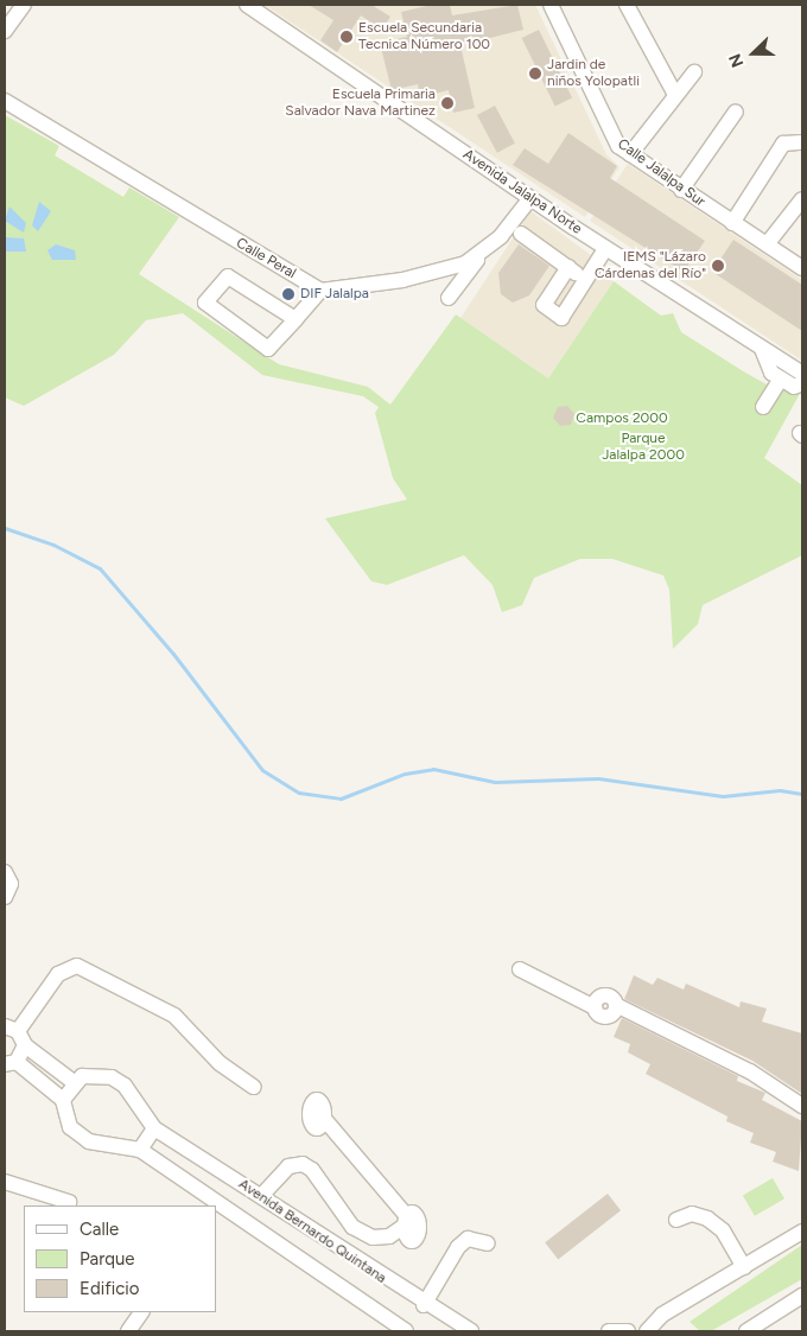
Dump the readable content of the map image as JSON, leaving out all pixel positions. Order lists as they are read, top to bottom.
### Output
{
  "streets": {
    "street": [
      "Calle Jalalpa Sur",
      "Avenida Jalalpa Norte",
      "Calle Peral",
      "Avenida Bernardo Quintana"
    ]
  },
  "parks": ["Campos 2000", "Parque Jalalpa 2000"],
  "places": [
    "Escuela Secundaria Tecnica Número 100",
    "Jardin de niños Yolopatli",
    "Escuela Primaria Salvador Nava Martinez",
    "IEMS \"Lázaro Cárdenas del Río\"",
    "DIF Jalalpa"
  ],
  "legend": ["Calle", "Parque", "Edificio"],
  "north": "left"
}
